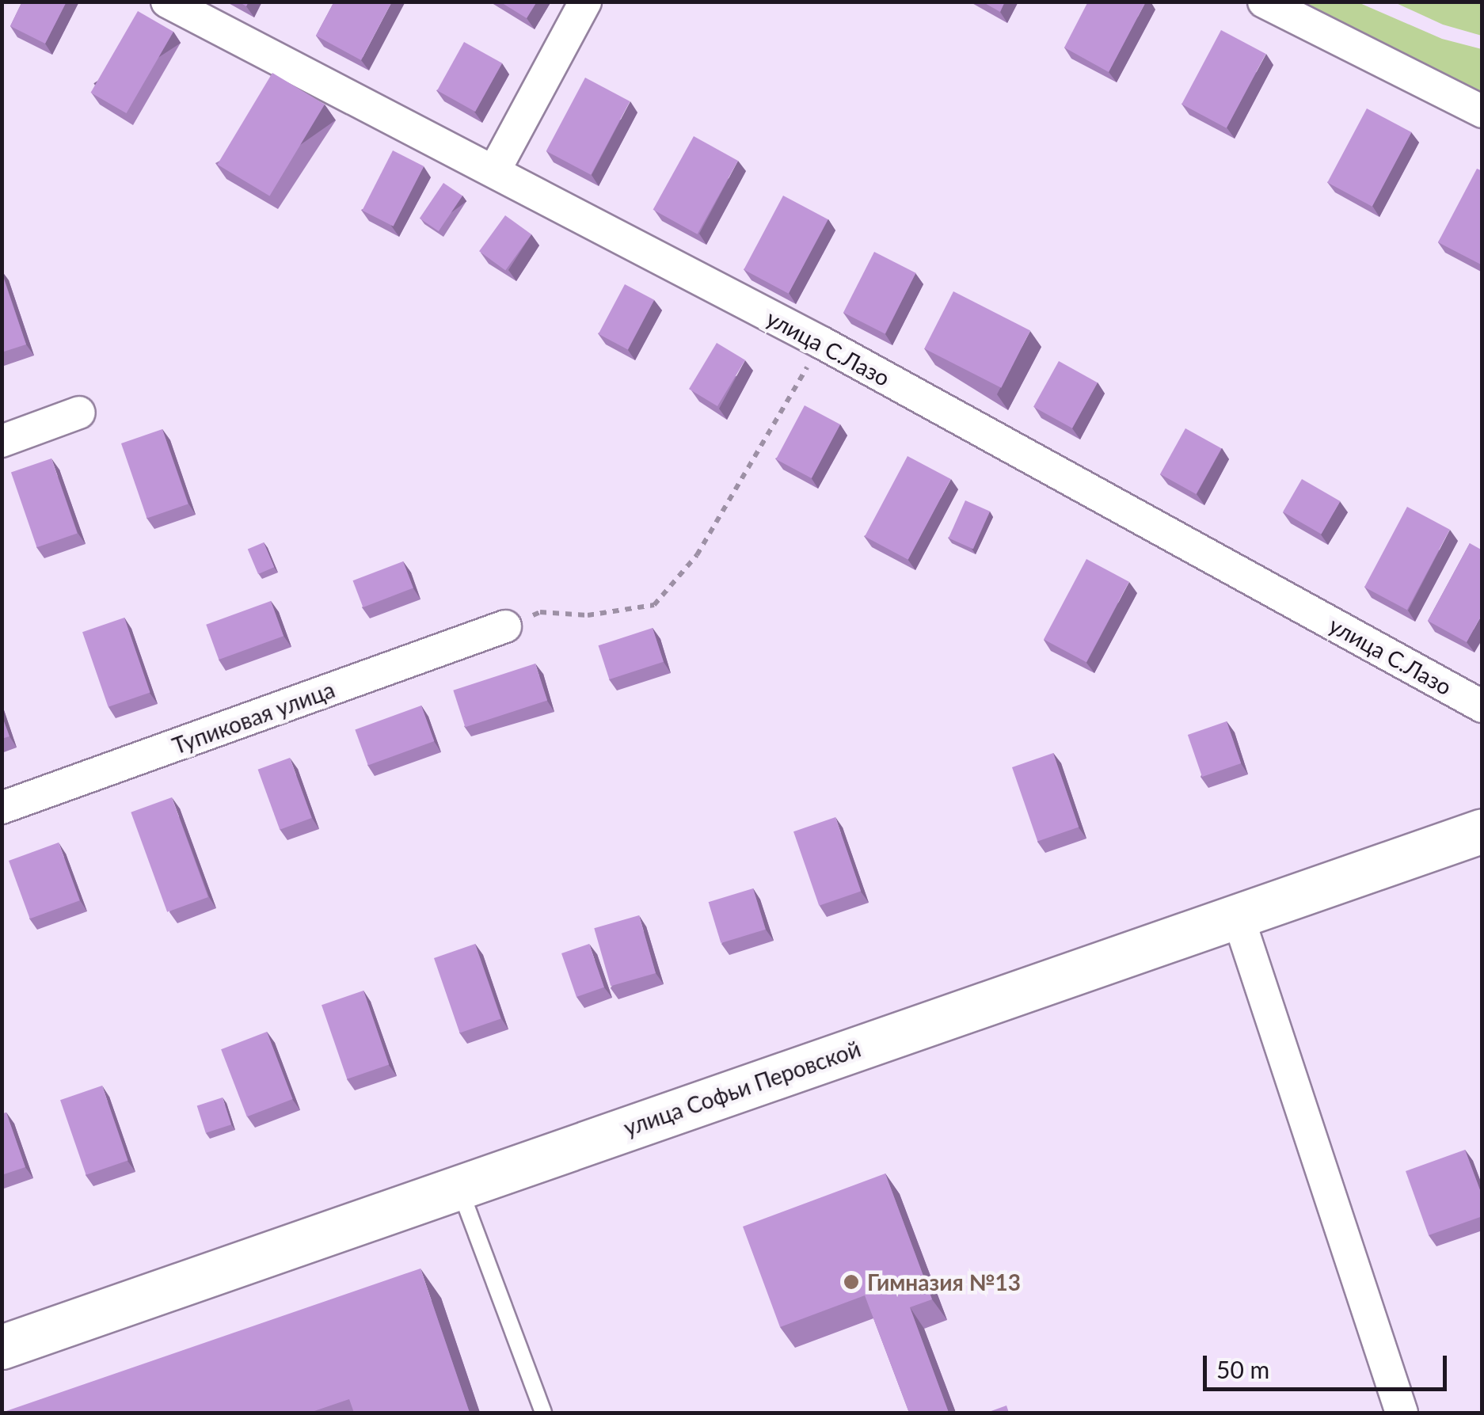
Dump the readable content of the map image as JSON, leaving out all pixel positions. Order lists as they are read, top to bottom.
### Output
{
  "streets": {
    "main road": ["улица Софьи Перовской"],
    "street": ["улица С.Лазо", "Тупиковая улица"]
  },
  "places": ["Гимназия №13"],
  "scale_bar": "50 m"
}
